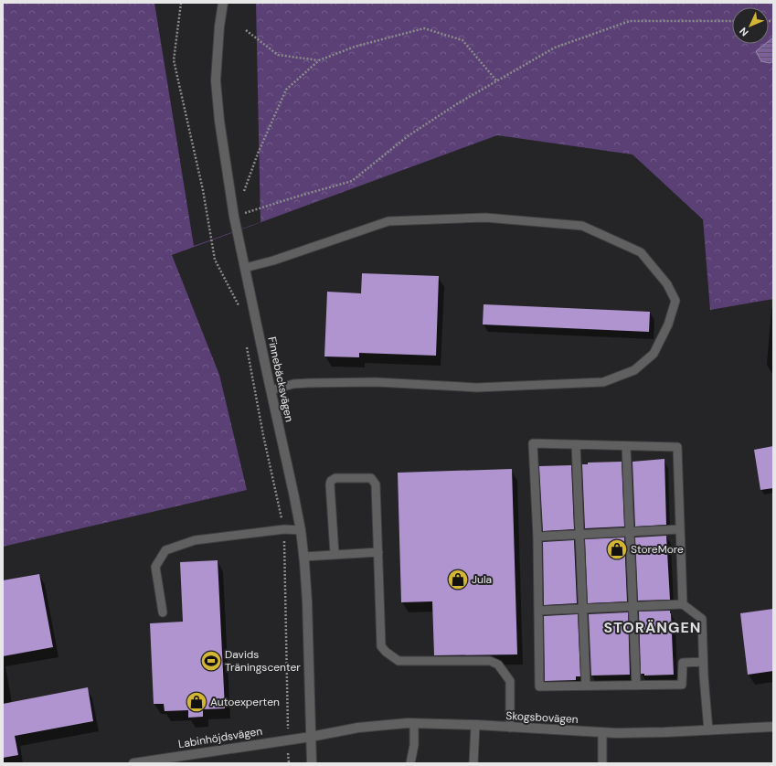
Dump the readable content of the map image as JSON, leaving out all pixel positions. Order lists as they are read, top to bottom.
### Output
{
  "streets": {
    "street": ["Finnebäcksvägen", "Skogsbovägen", "Labinhöjdsvägen"]
  },
  "crossings": [
    ["Finnebäcksvägen", "Skogsbovägen"],
    ["Finnebäcksvägen", "Labinhöjdsvägen"],
    ["Skogsbovägen", "Labinhöjdsvägen"]
  ],
  "districts": ["STORÄNGEN"],
  "places": {
    "shop": ["StoreMore", "Jula", "Autoexperten"],
    "sports": ["Davids Träningscenter"]
  },
  "north": "bottom left"
}
